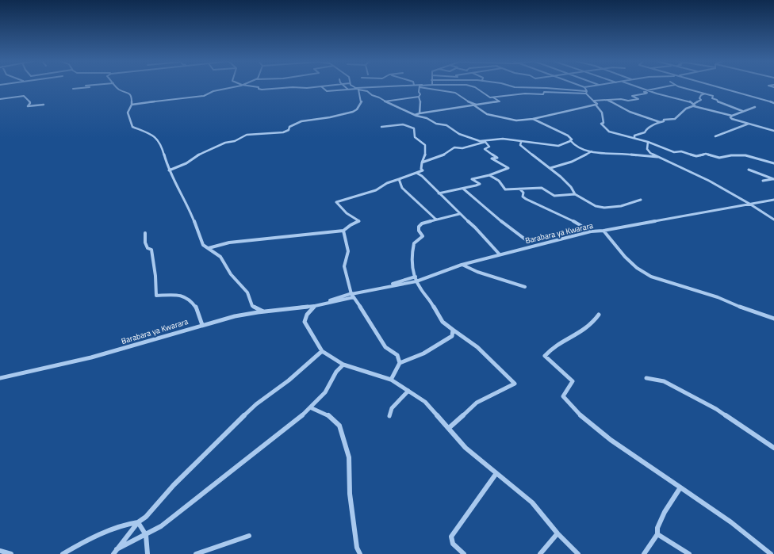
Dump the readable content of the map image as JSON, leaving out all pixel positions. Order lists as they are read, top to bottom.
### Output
{
  "streets": {
    "street": ["Barabara ya Kwarara"]
  }
}
